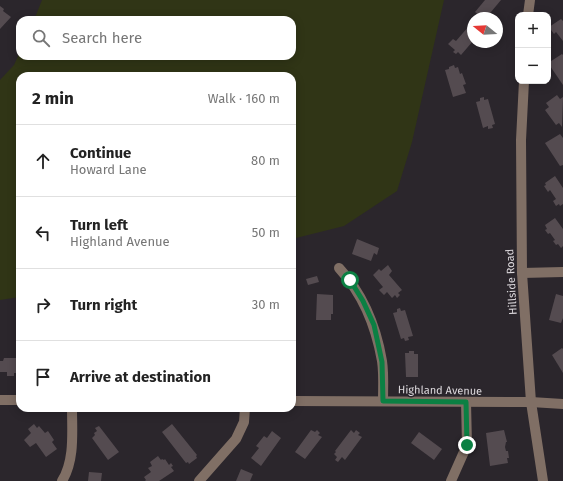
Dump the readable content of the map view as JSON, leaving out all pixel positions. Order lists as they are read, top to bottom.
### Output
{
  "streets": {
    "street": ["Hillside Road", "Highland Avenue"]
  },
  "crossings": [
    ["Hillside Road", "Highland Avenue"]
  ],
  "north": "left",
  "page": {
    "map_buttons": ["+", "−"],
    "search": "Search here",
    "heading": ["2 min", "Walk · 160 m"],
    "list": [
      ["Continue", "Howard Lane", "80 m"],
      ["Turn left", "Highland Avenue", "50 m"],
      ["Turn right", "30 m"],
      "Arrive at destination"
    ]
  }
}
